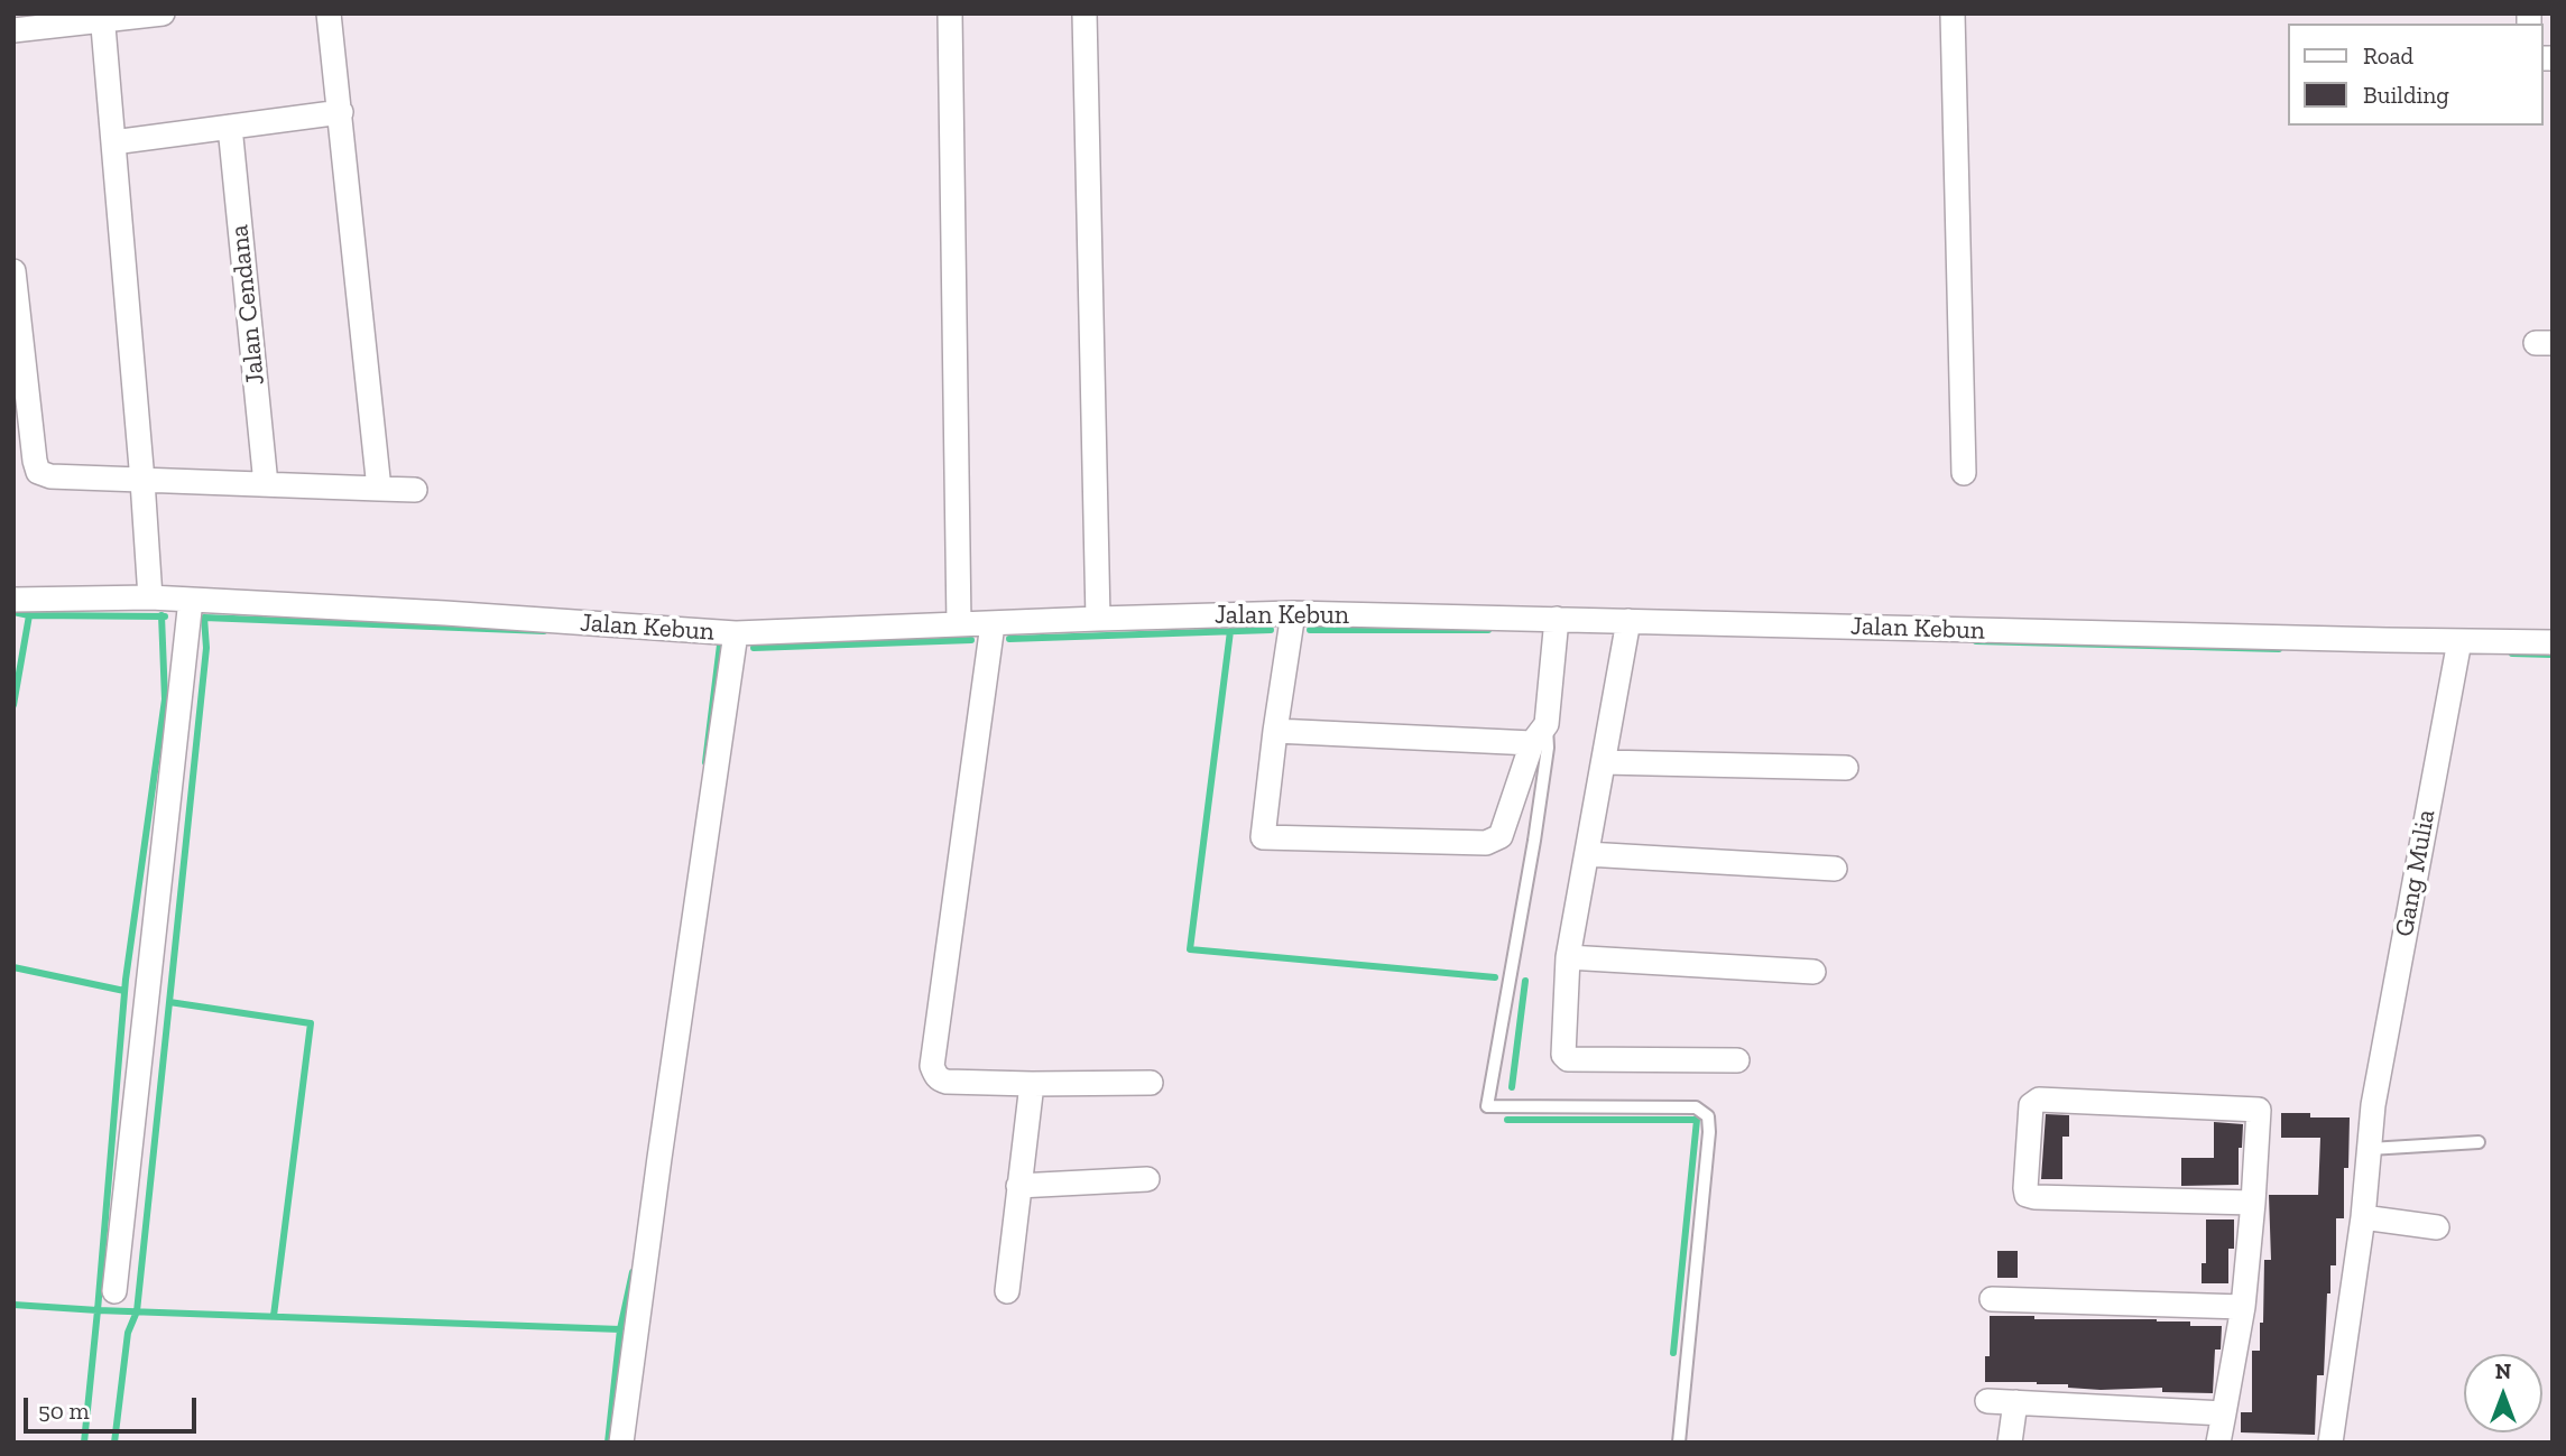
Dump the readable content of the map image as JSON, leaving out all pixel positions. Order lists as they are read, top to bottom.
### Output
{
  "streets": {
    "street": ["Jalan Cendana", "Jalan Kebun", "Gang Mulia"]
  },
  "crossings": [
    ["Jalan Kebun", "Gang Mulia"]
  ],
  "legend": ["Road", "Building"],
  "scale_bar": "50 m",
  "north": "top"
}
